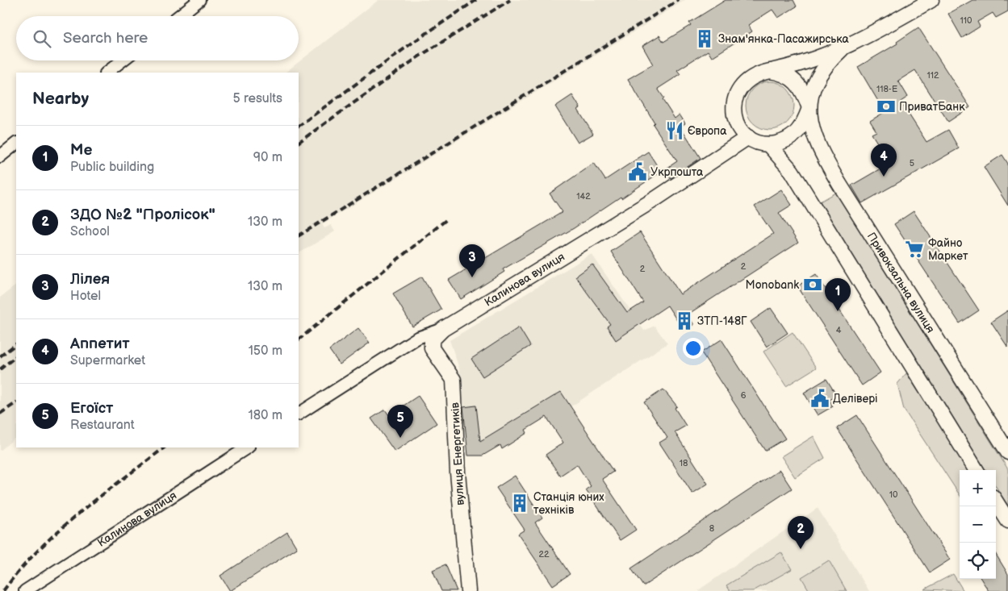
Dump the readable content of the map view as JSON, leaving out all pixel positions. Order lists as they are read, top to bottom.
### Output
{
  "streets": {
    "street": ["Калинова вулиця", "Привокзальна вулиця", "вулиця Енергетиків"]
  },
  "crossings": [
    ["Калинова вулиця", "Привокзальна вулиця"],
    ["Калинова вулиця", "вулиця Енергетиків"]
  ],
  "places": {
    "building": ["Знам'янка-Пасажирська", "ЗТП-148Г", "Станція юних техніків"],
    "bank": ["ПриватБанк", "Monobank"],
    "restaurant": ["Європа"],
    "public building": ["Укрпошта", "Делівері"],
    "supermarket": ["Файно Маркет"]
  },
  "house_numbers": [
    "110",
    "112",
    "118-Е",
    "5",
    "142",
    "2",
    "2",
    "4",
    "6",
    "18",
    "10",
    "8",
    "22"
  ],
  "page": {
    "search": "Search here",
    "heading": ["Nearby", "5 results"],
    "list": [
      {
        "mark": "1",
        "name": "Me",
        "note": "Public building",
        "value": "90 m"
      },
      {
        "mark": "2",
        "name": "ЗДО №2 \"Пролісок\"",
        "note": "School",
        "value": "130 m"
      },
      {
        "mark": "3",
        "name": "Лілея",
        "note": "Hotel",
        "value": "130 m"
      },
      {
        "mark": "4",
        "name": "Аппетит",
        "note": "Supermarket",
        "value": "150 m"
      },
      {
        "mark": "5",
        "name": "Егоїст",
        "note": "Restaurant",
        "value": "180 m"
      }
    ],
    "pins": [
      "4",
      "3",
      "1",
      "5",
      "2"
    ],
    "map_buttons": ["+", "−"]
  }
}
